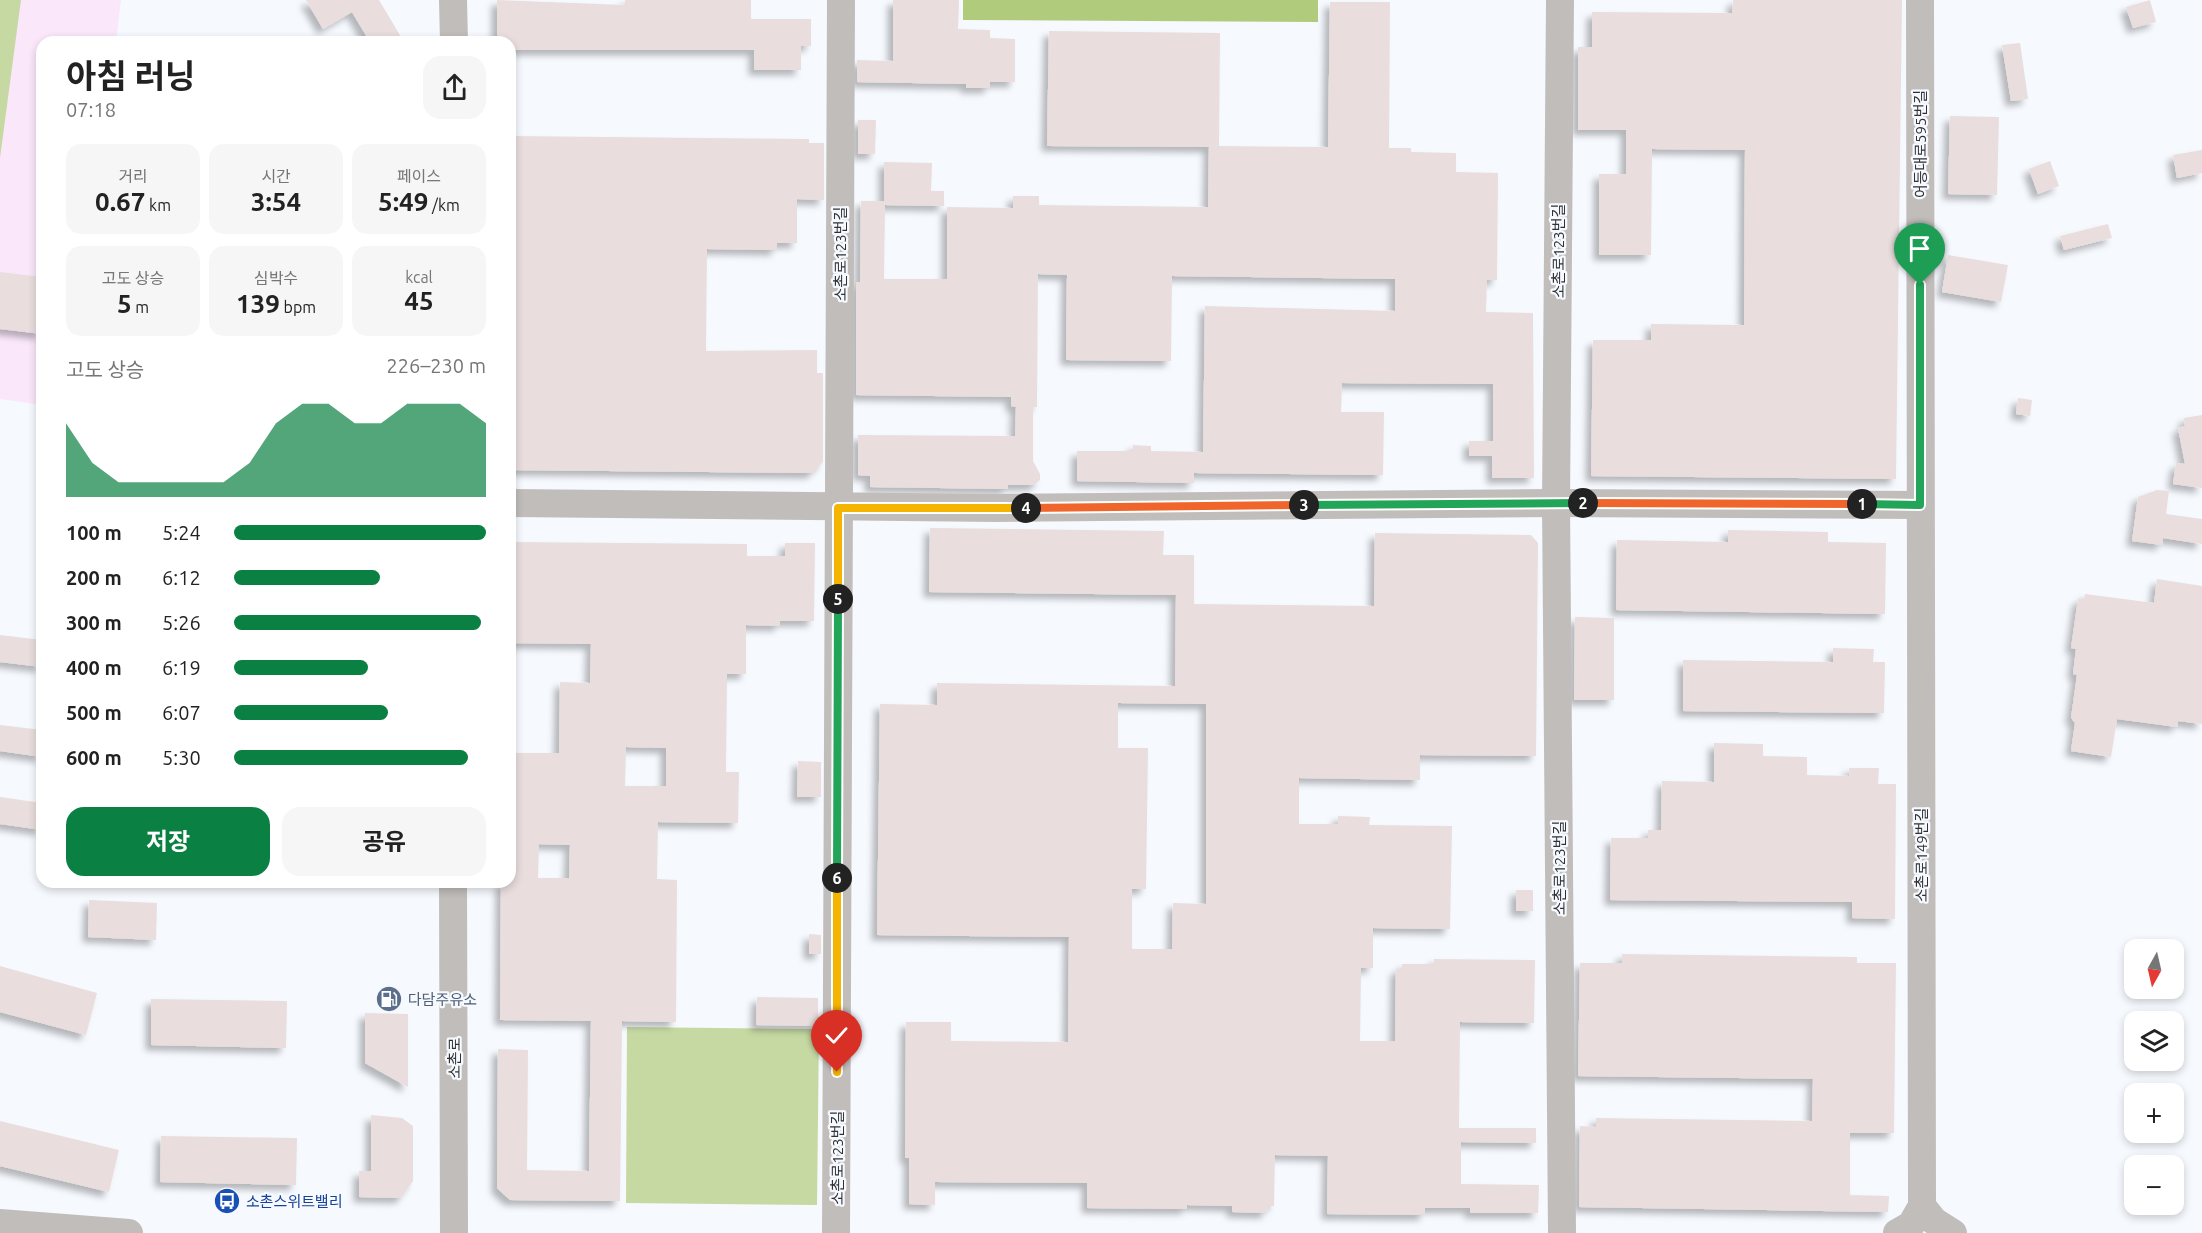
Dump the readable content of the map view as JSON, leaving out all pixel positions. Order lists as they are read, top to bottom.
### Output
{
  "streets": {
    "street": [
      "어등대로595번길",
      "소촌로123번길",
      "소촌로149번길",
      "소촌로"
    ]
  },
  "crossings": [
    ["어등대로595번길", "소촌로149번길"]
  ],
  "places": {
    "fuel station": ["다담주유소"],
    "bus stop": ["소촌스위트밸리"]
  },
  "north": "bottom",
  "page": {
    "heading": ["아침 러닝", "07:18"],
    "stats": [
      ["거리", "0.67 km"],
      ["시간", "3:54"],
      ["페이스", "5:49 /km"],
      ["고도 상승", "5 m"],
      ["심박수", "139 bpm"],
      ["kcal", "45"]
    ],
    "chart": ["고도 상승", "226–230 m"],
    "pins": [
      "2",
      "1",
      "3",
      "4",
      "5",
      "6"
    ],
    "list": [
      {
        "name": "100 m",
        "note": "5:24"
      },
      {
        "name": "200 m",
        "note": "6:12"
      },
      {
        "name": "300 m",
        "note": "5:26"
      },
      {
        "name": "400 m",
        "note": "6:19"
      },
      {
        "name": "500 m",
        "note": "6:07"
      },
      {
        "name": "600 m",
        "note": "5:30"
      }
    ],
    "buttons": ["저장", "공유"],
    "map_buttons": ["+", "−"]
  }
}
